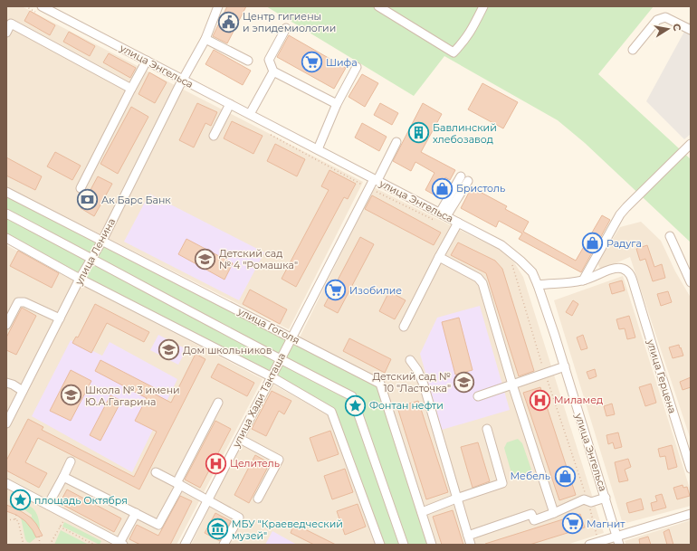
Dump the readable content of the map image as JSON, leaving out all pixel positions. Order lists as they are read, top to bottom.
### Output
{
  "streets": {
    "street": [
      "улица Энгельса",
      "улица Ленина",
      "улица Гоголя",
      "улица Герцена",
      "улица Хади Такташа"
    ]
  },
  "crossings": [
    ["улица Энгельса", "улица Ленина"],
    ["улица Энгельса", "улица Хади Такташа"],
    ["улица Ленина", "улица Гоголя"],
    ["улица Гоголя", "улица Хади Такташа"]
  ],
  "places": {
    "public building": ["Центр гигиены и эпидемиологии"],
    "supermarket": ["Шифа", "Изобилие", "Магнит"],
    "building": ["Бавлинский хлебозавод"],
    "shop": ["Бристоль", "Радуга", "Мебель"],
    "bank": ["Ак Барс Банк"],
    "school or university": [
      "Детский сад № 4 \"Ромашка\"",
      "Дом школьников",
      "Детский сад № 10 \"Ласточка\"",
      "Школа № 3 имени Ю.А.Гагарина"
    ],
    "hospital": ["Миламед", "Целитель"],
    "place": ["Фонтан нефти", "площадь Октября"],
    "museum": ["МБУ \"Краеведческий музей\""]
  },
  "north": "right"
}
